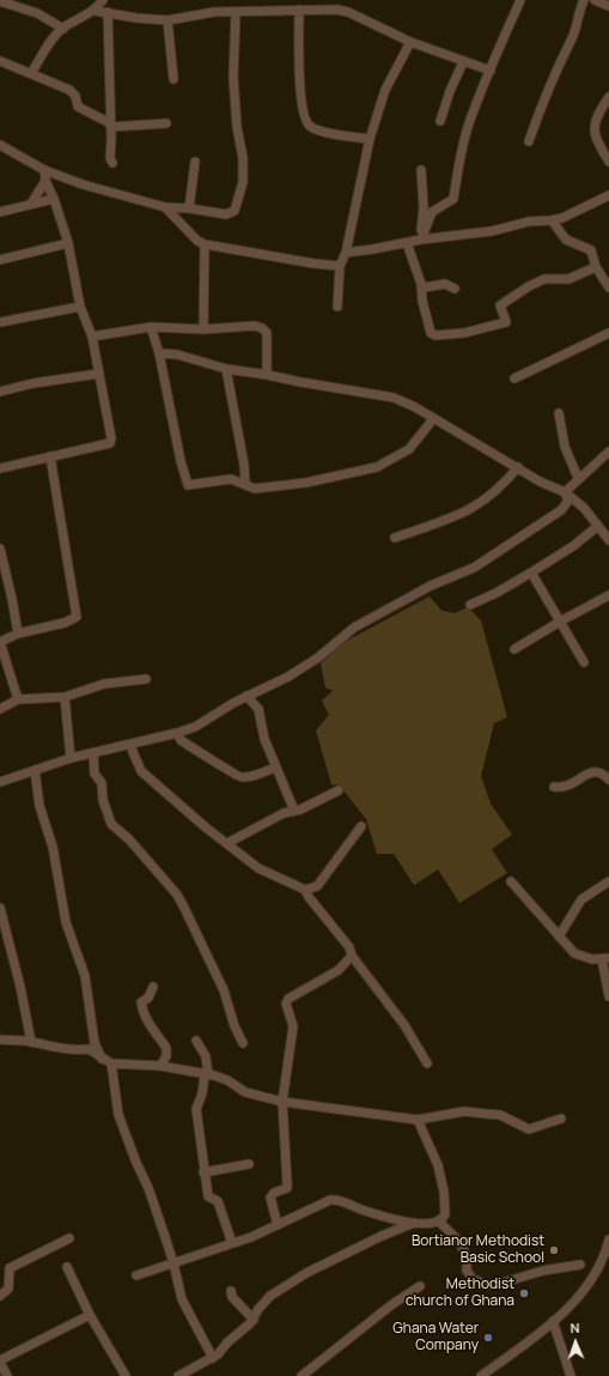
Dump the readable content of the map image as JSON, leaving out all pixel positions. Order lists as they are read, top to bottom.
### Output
{
  "places": ["Bortianor Methodist Basic School", "Methodist church of Ghana", "Ghana Water Company"],
  "north": "top"
}
